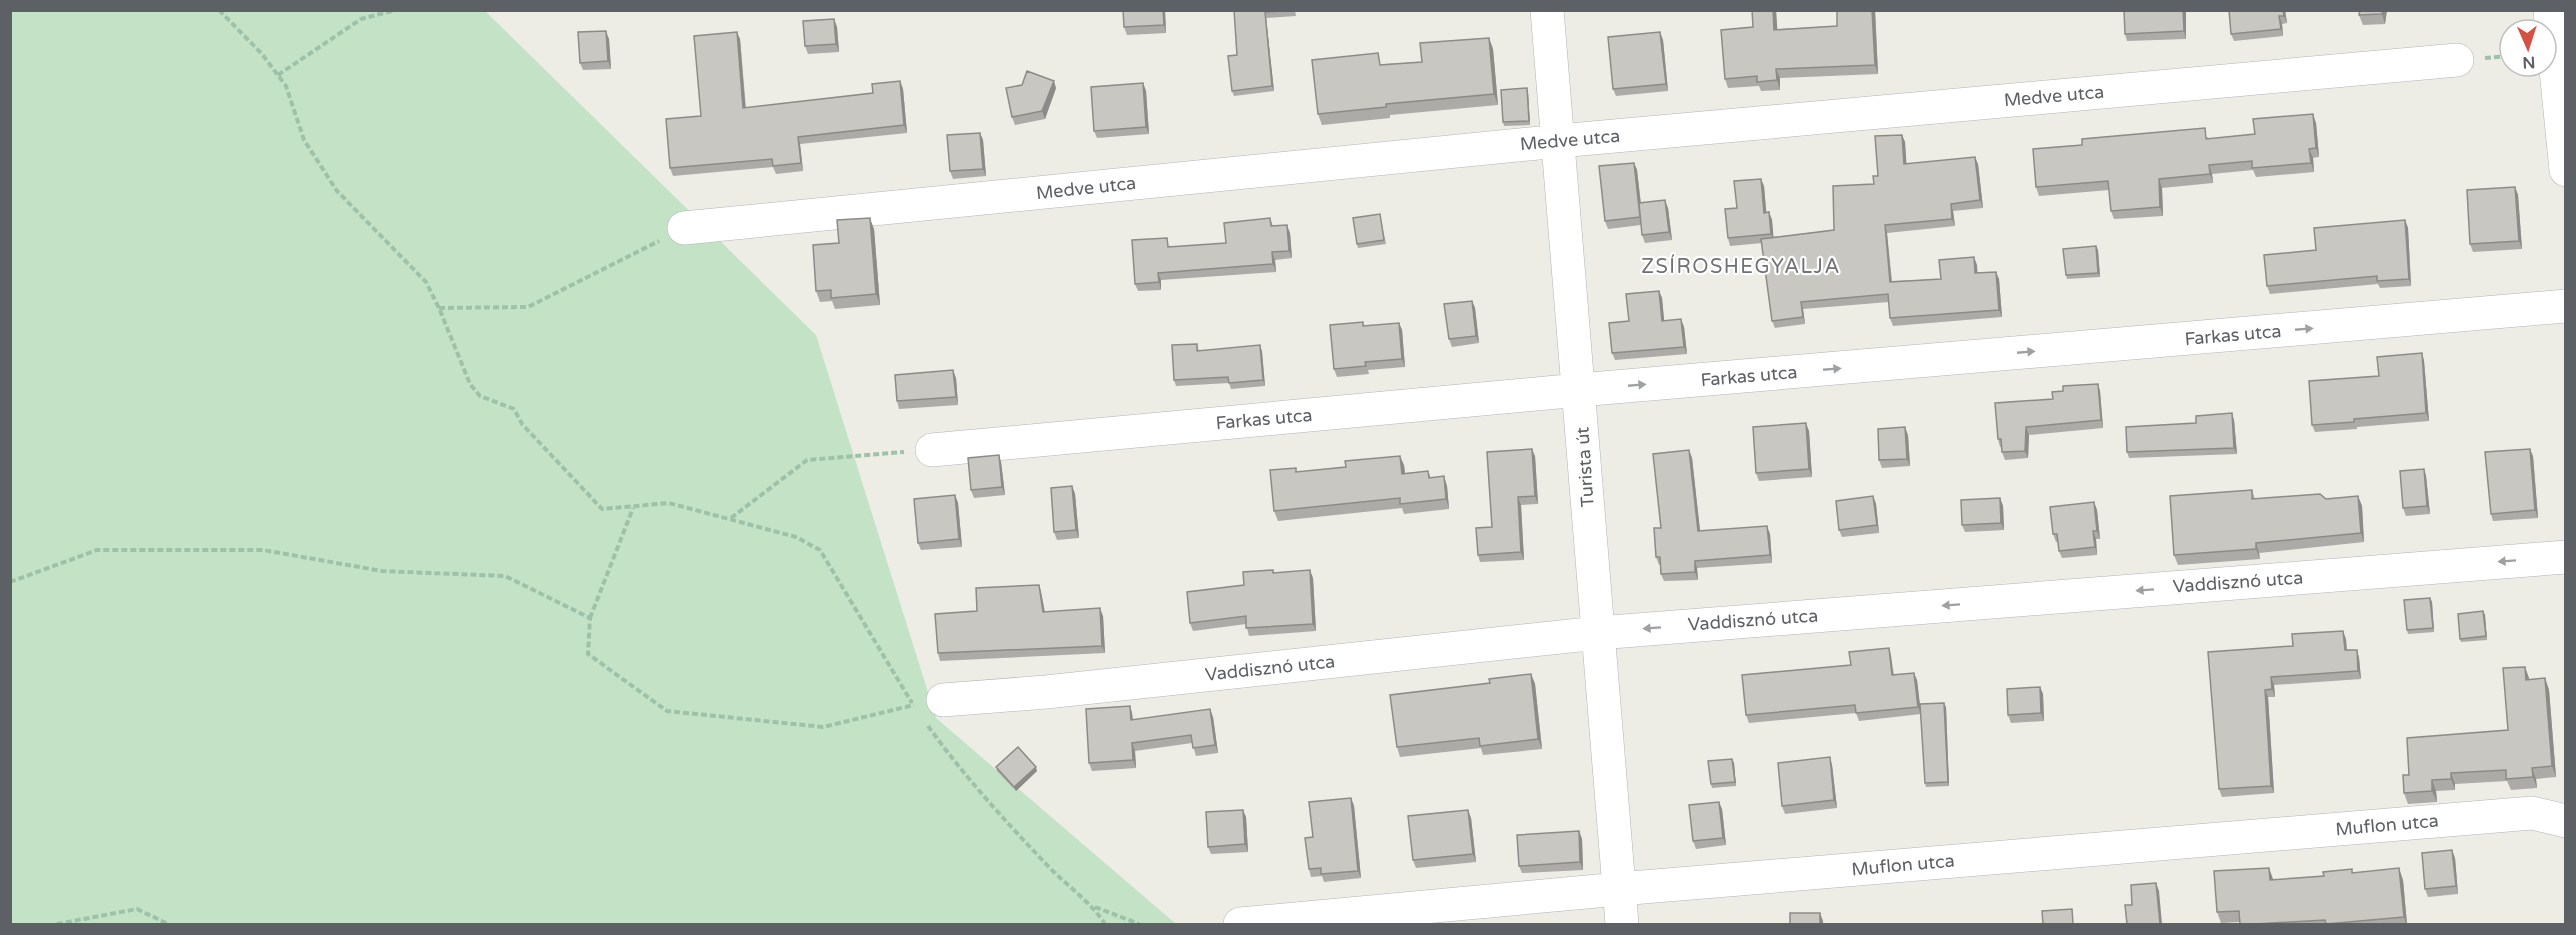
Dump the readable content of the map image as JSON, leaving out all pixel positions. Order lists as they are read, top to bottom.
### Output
{
  "streets": {
    "street": [
      "Medve utca",
      "Farkas utca",
      "Turista út",
      "Vaddisznó utca",
      "Muflon utca"
    ]
  },
  "crossings": [
    ["Medve utca", "Turista út"],
    ["Farkas utca", "Turista út"],
    ["Turista út", "Vaddisznó utca"],
    ["Turista út", "Muflon utca"]
  ],
  "one_way": ["Farkas utca", "Vaddisznó utca"],
  "districts": ["ZSÍROSHEGYALJA"],
  "north": "bottom"
}
